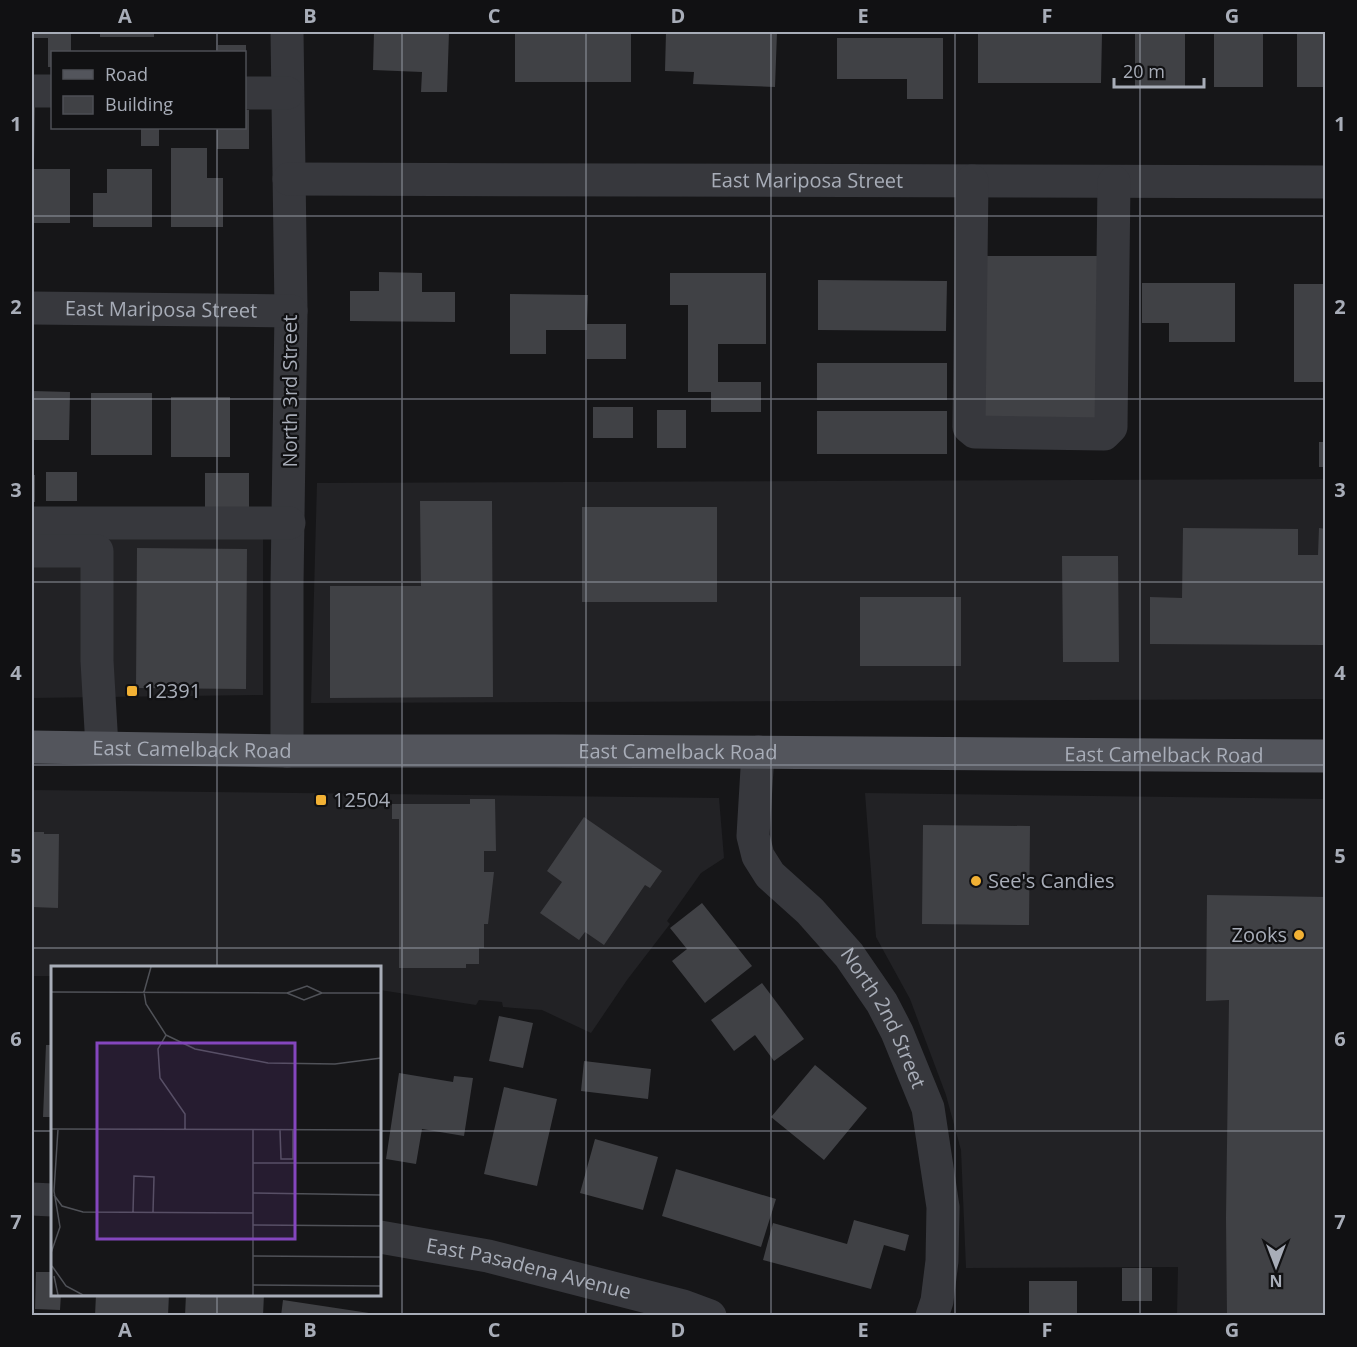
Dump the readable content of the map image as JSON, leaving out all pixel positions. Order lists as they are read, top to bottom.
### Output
{
  "streets": {
    "main road": ["East Camelback Road"],
    "street": [
      "East Mariposa Street",
      "North 3rd Street",
      "North 2nd Street",
      "East Pasadena Avenue"
    ]
  },
  "crossings": [
    ["East Mariposa Street", "North 3rd Street"],
    ["North 3rd Street", "East Camelback Road"],
    ["East Camelback Road", "North 2nd Street"]
  ],
  "places": {
    "transit": ["12391", "12504"],
    "other": ["See's Candies", "Zooks"]
  },
  "legend": ["Road", "Building"],
  "scale_bar": "20 m",
  "north": "bottom",
  "grid": {
    "columns": [
      "A",
      "B",
      "C",
      "D",
      "E",
      "F",
      "G"
    ],
    "rows": [
      "1",
      "2",
      "3",
      "4",
      "5",
      "6",
      "7"
    ]
  }
}
